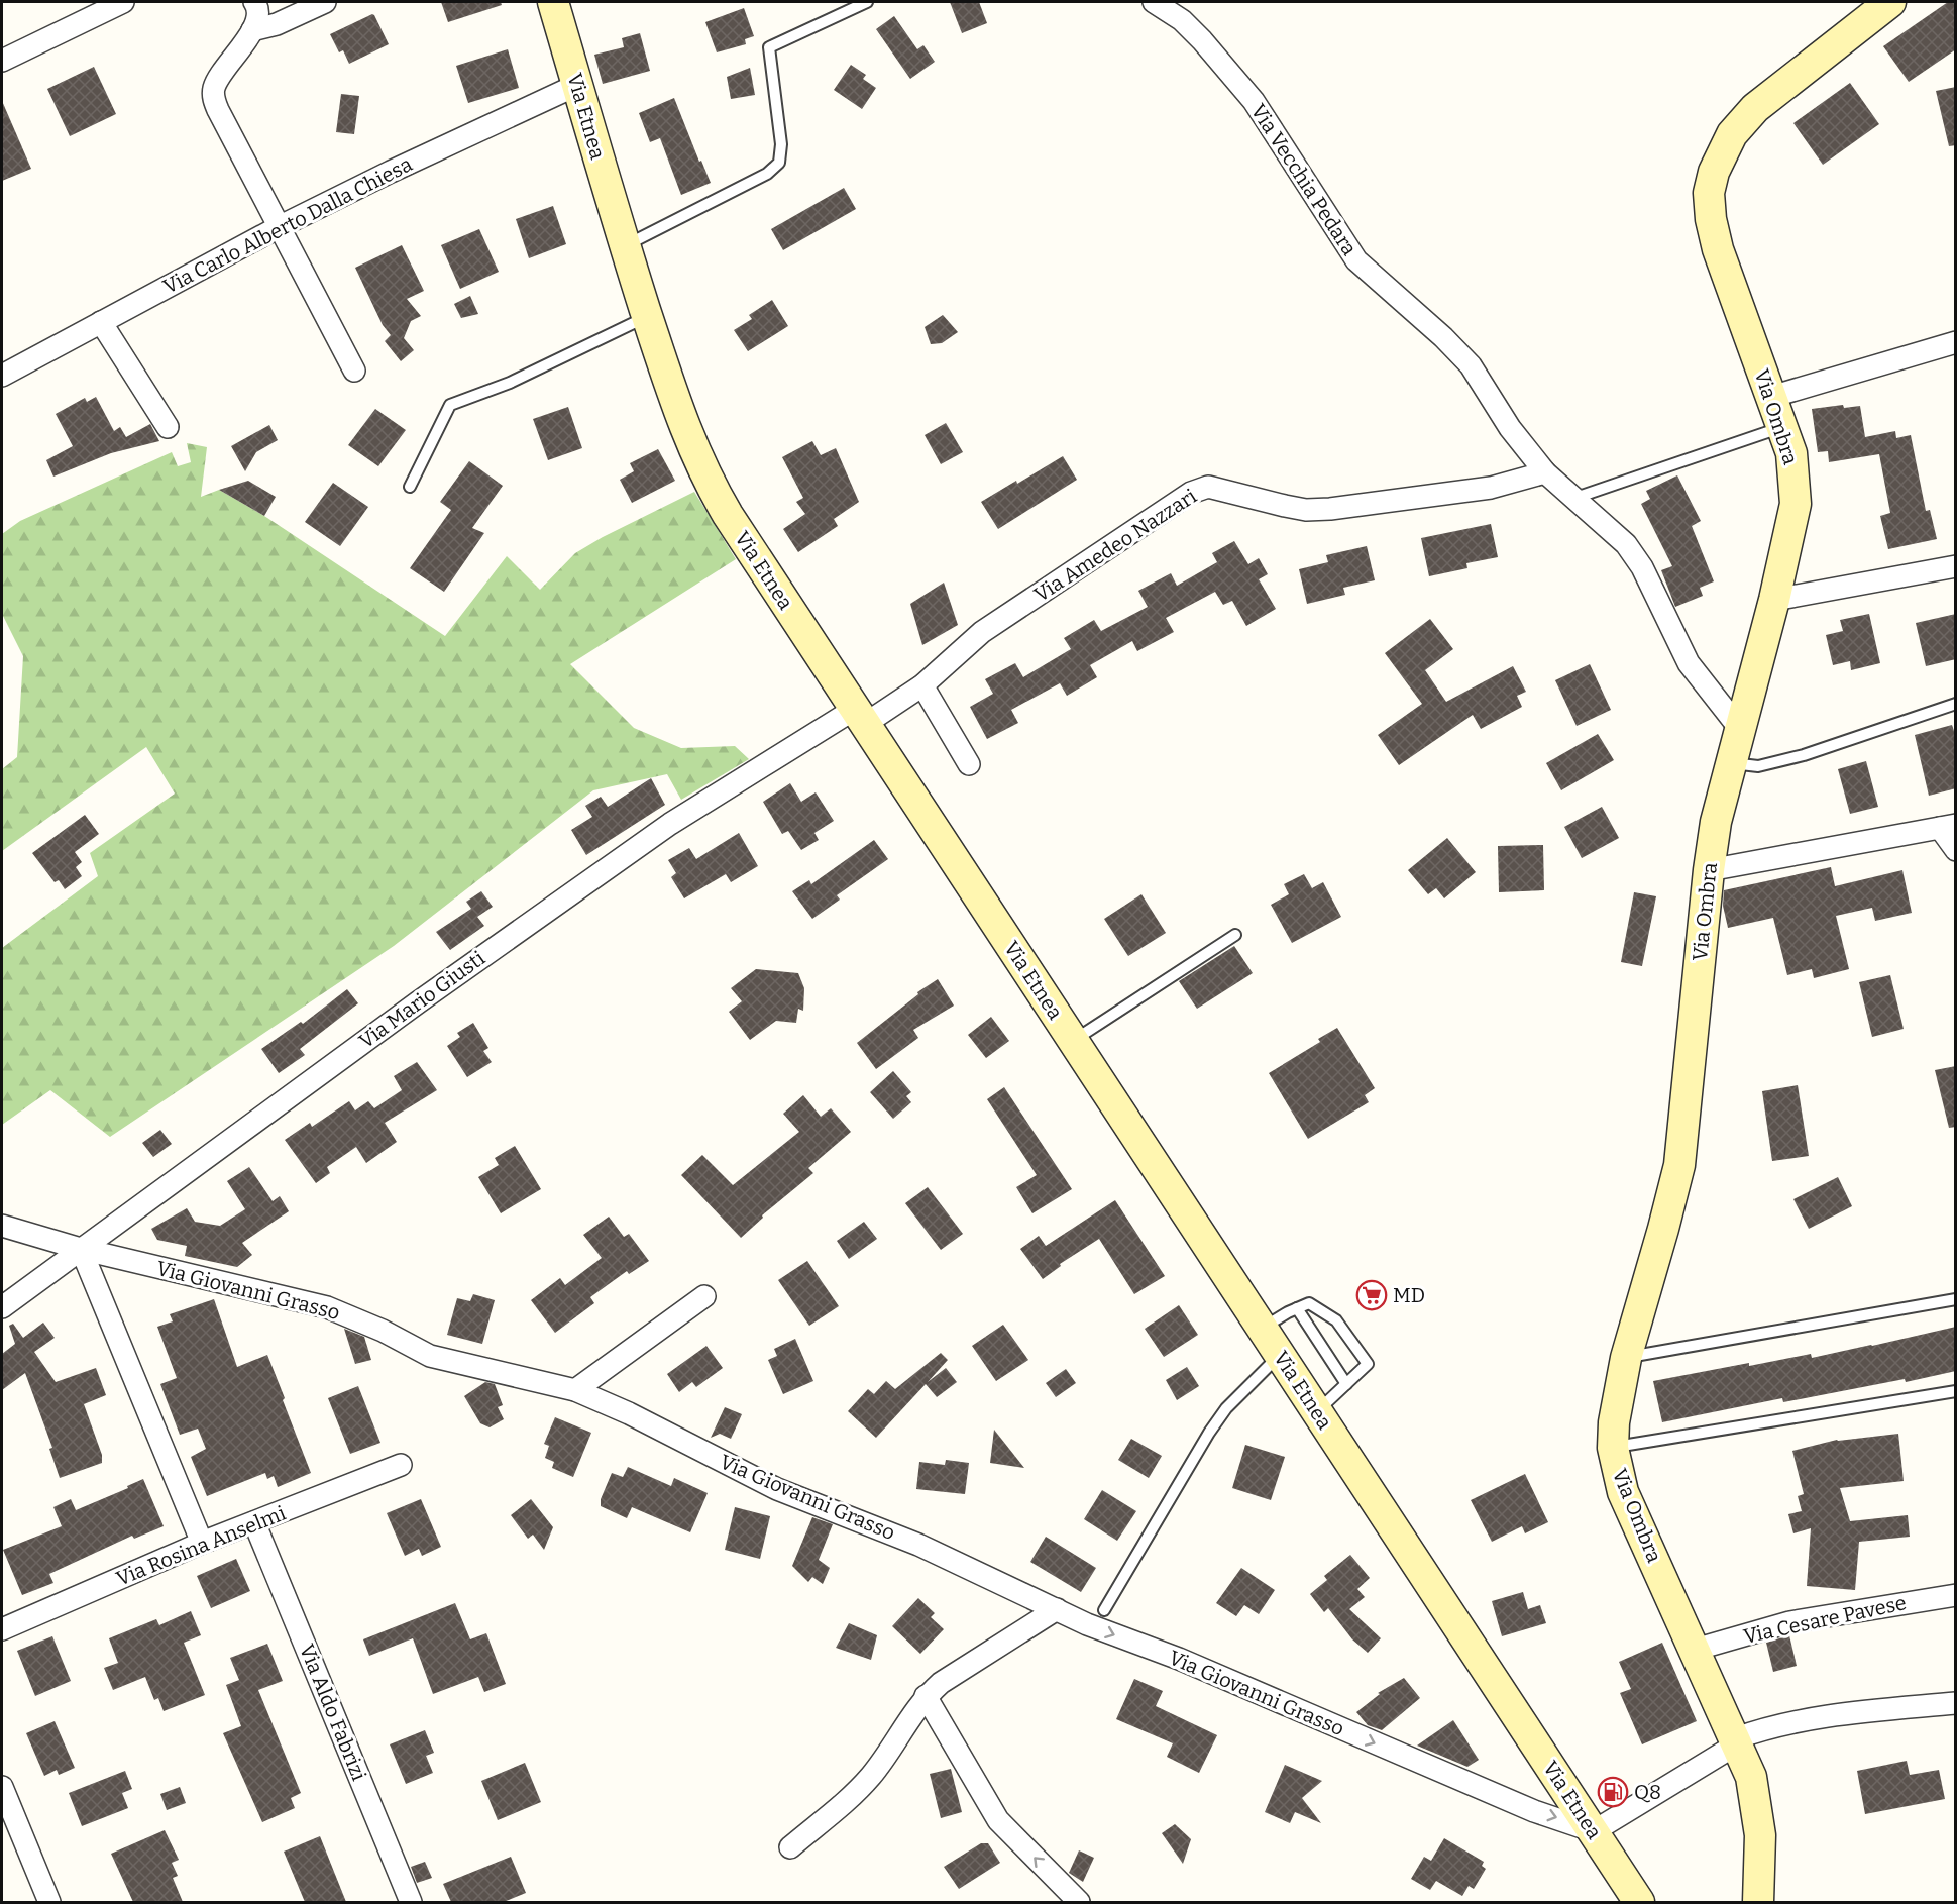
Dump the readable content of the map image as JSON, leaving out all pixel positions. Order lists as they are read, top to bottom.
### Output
{
  "streets": {
    "main road": ["Via Etnea", "Via Ombra"],
    "street": [
      "Via Vecchia Pedara",
      "Via Carlo Alberto Dalla Chiesa",
      "Via Amedeo Nazzari",
      "Via Mario Giusti",
      "Via Giovanni Grasso",
      "Via Rosina Anselmi",
      "Via Cesare Pavese",
      "Via Aldo Fabrizi"
    ]
  },
  "crossings": [
    ["Via Etnea", "Via Carlo Alberto Dalla Chiesa"],
    ["Via Etnea", "Via Amedeo Nazzari"],
    ["Via Etnea", "Via Mario Giusti"],
    ["Via Etnea", "Via Giovanni Grasso"],
    ["Via Vecchia Pedara", "Via Ombra"],
    ["Via Vecchia Pedara", "Via Amedeo Nazzari"],
    ["Via Ombra", "Via Cesare Pavese"],
    ["Via Amedeo Nazzari", "Via Mario Giusti"],
    ["Via Mario Giusti", "Via Giovanni Grasso"],
    ["Via Rosina Anselmi", "Via Aldo Fabrizi"]
  ],
  "places": {
    "supermarket": ["MD"],
    "fuel station": ["Q8"]
  }
}
